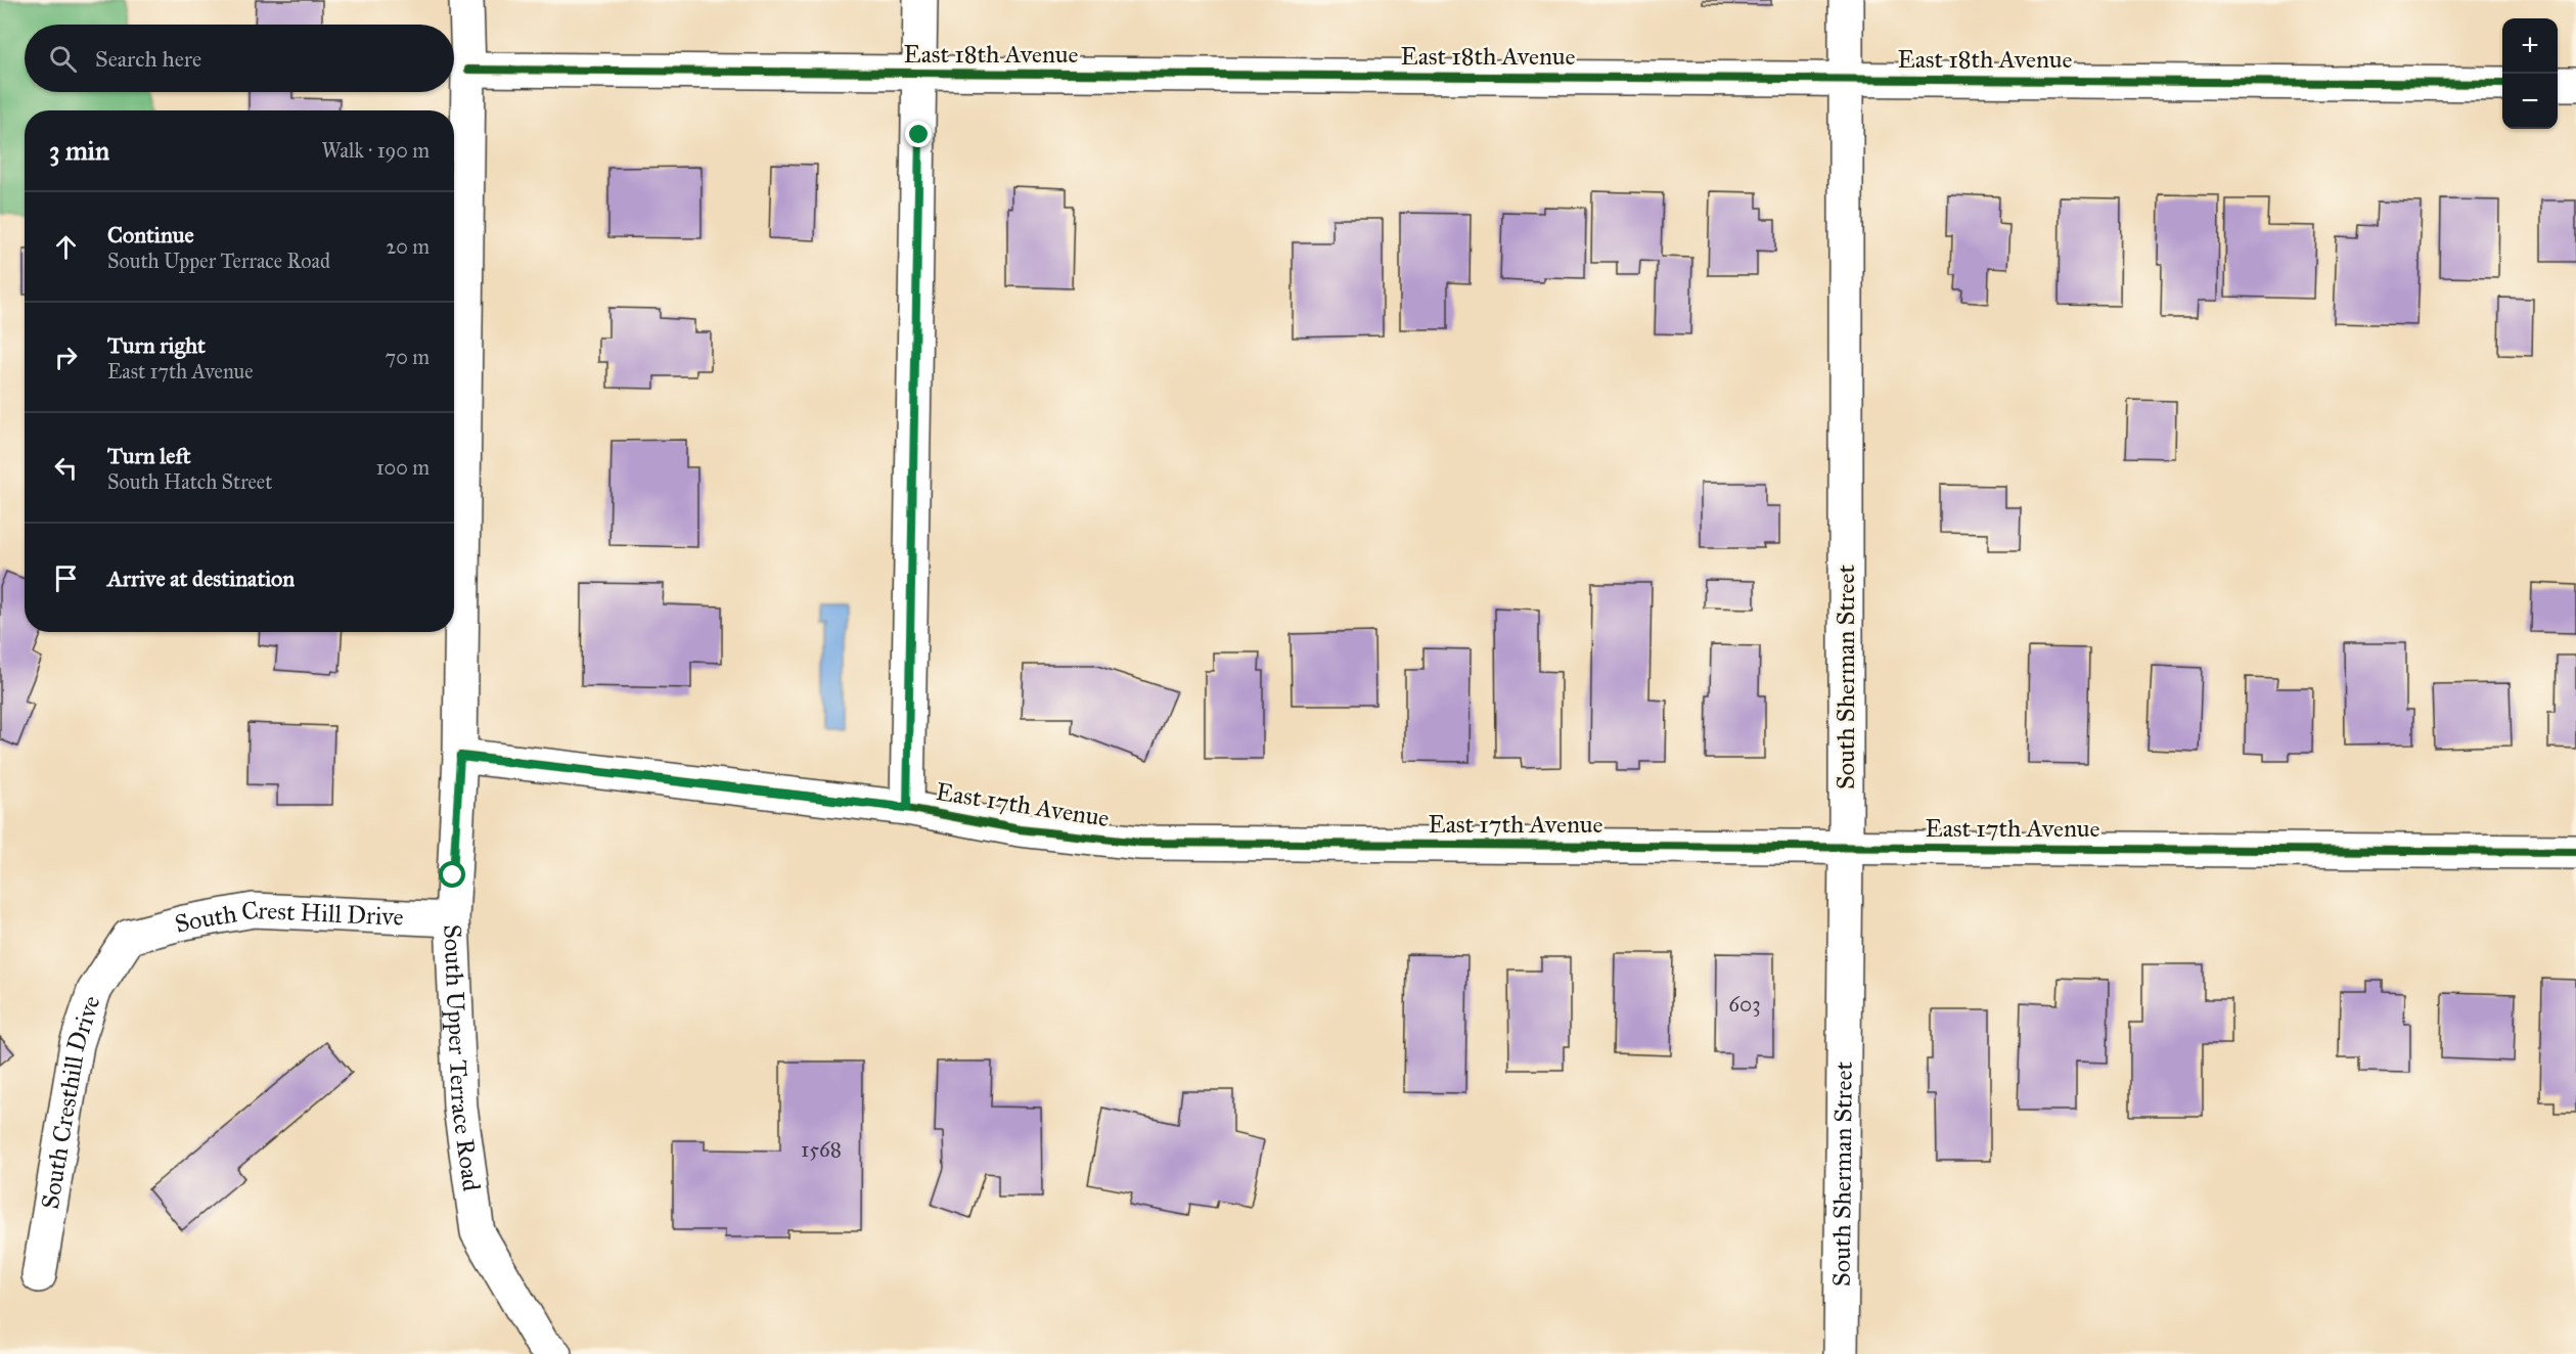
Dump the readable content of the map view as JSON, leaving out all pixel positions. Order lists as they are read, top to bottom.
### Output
{
  "streets": {
    "street": [
      "East 18th Avenue",
      "South Sherman Street",
      "East 17th Avenue",
      "South Crest Hill Drive",
      "South Upper Terrace Road",
      "South Cresthill Drive"
    ]
  },
  "crossings": [
    ["East 18th Avenue", "South Sherman Street"],
    ["East 18th Avenue", "South Upper Terrace Road"],
    ["South Sherman Street", "East 17th Avenue"],
    ["East 17th Avenue", "South Upper Terrace Road"],
    ["South Crest Hill Drive", "South Upper Terrace Road"],
    ["South Crest Hill Drive", "South Cresthill Drive"]
  ],
  "house_numbers": ["603", "1568"],
  "page": {
    "map_buttons": ["+", "−"],
    "search": "Search here",
    "heading": ["3 min", "Walk · 190 m"],
    "list": [
      ["Continue", "South Upper Terrace Road", "20 m"],
      ["Turn right", "East 17th Avenue", "70 m"],
      ["Turn left", "South Hatch Street", "100 m"],
      "Arrive at destination"
    ]
  }
}
